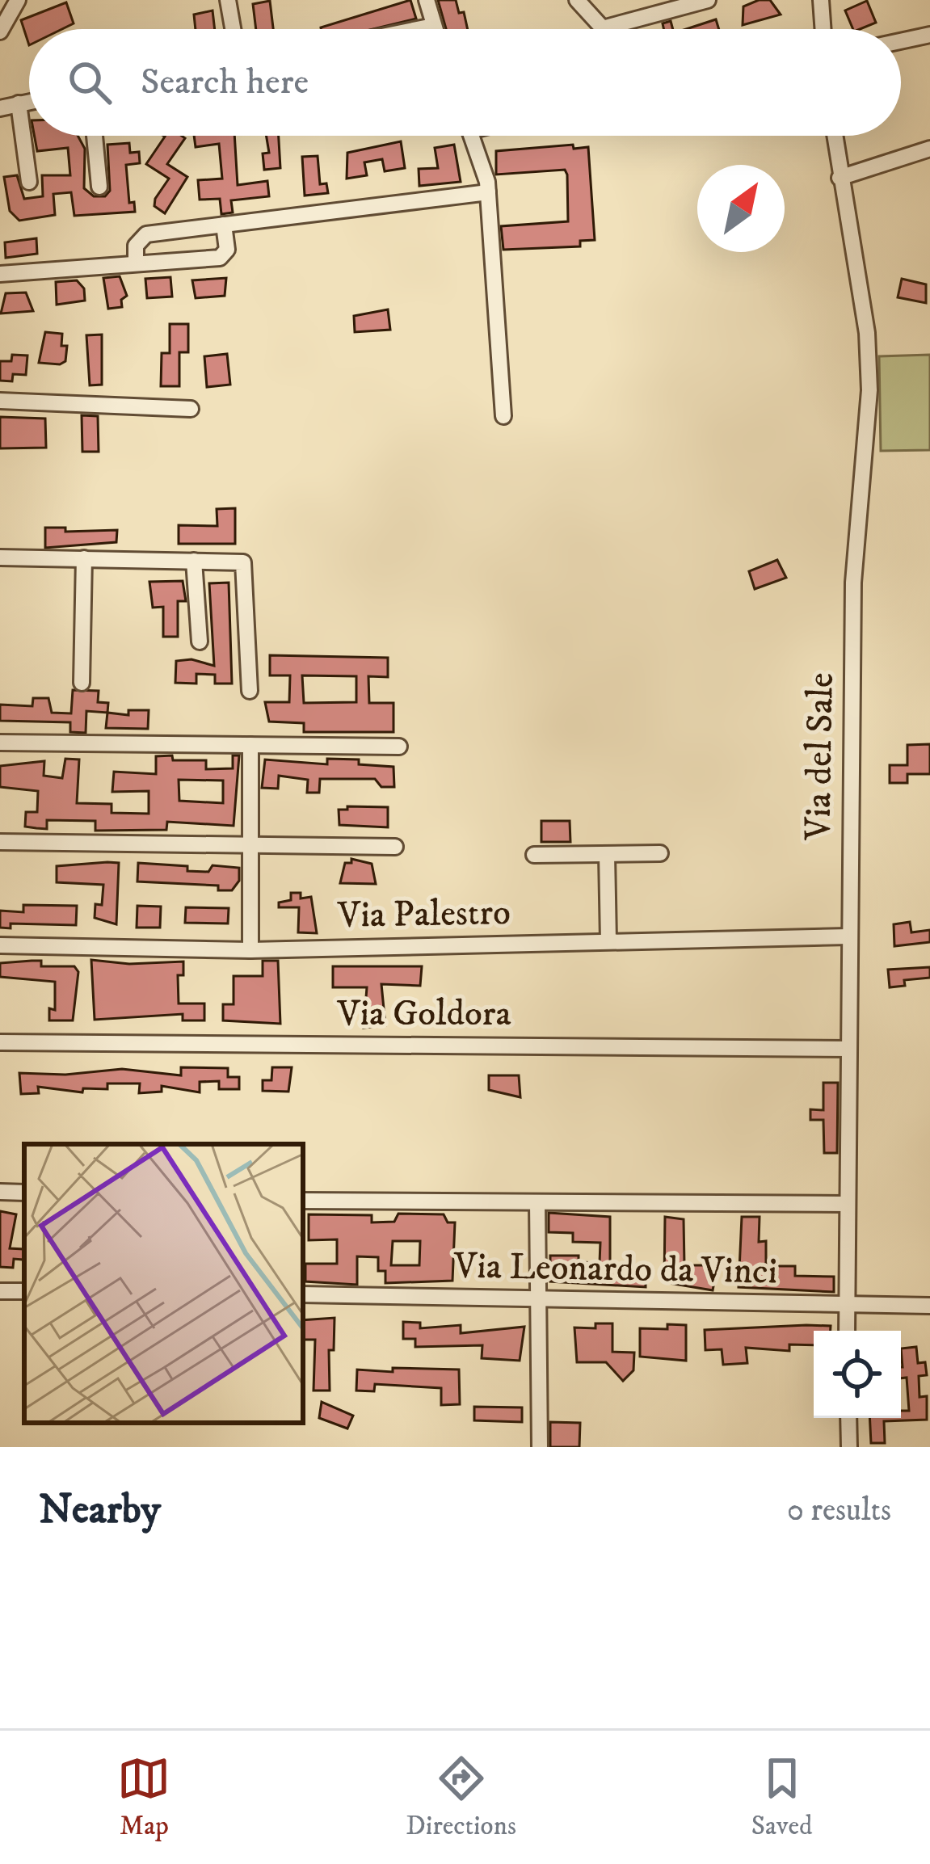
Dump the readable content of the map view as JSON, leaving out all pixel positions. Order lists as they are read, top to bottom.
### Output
{
  "streets": {
    "street": [
      "Via del Sale",
      "Via Palestro",
      "Via Goldora",
      "Via Leonardo da Vinci"
    ]
  },
  "crossings": [
    ["Via del Sale", "Via Palestro"],
    ["Via del Sale", "Via Goldora"],
    ["Via del Sale", "Via Leonardo da Vinci"]
  ],
  "north": "top right",
  "page": {
    "search": "Search here",
    "heading": ["Nearby", "0 results"],
    "nav": ["Map", "Directions", "Saved"]
  }
}
